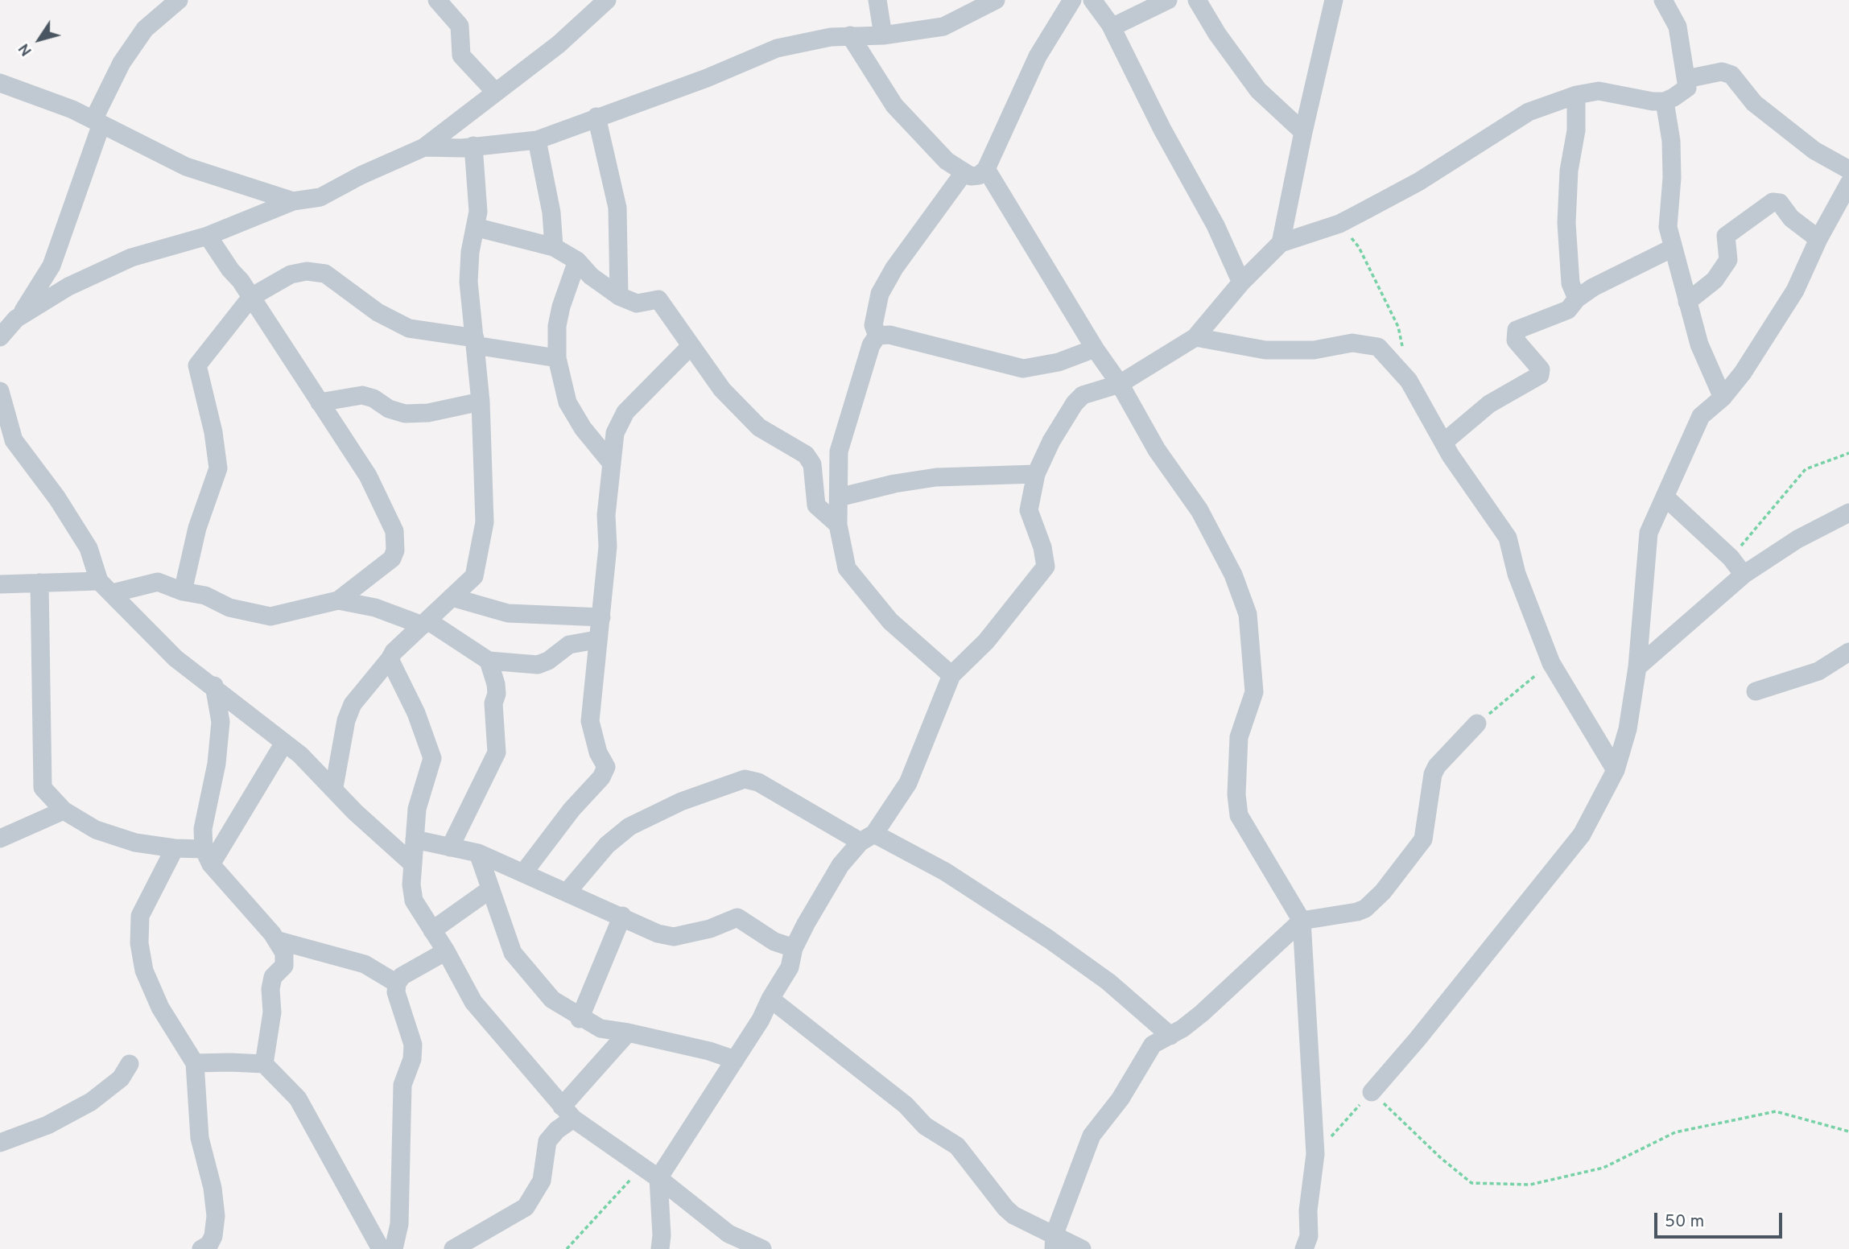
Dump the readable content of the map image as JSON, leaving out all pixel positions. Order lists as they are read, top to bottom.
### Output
{
  "scale_bar": "50 m",
  "north": "bottom left"
}
